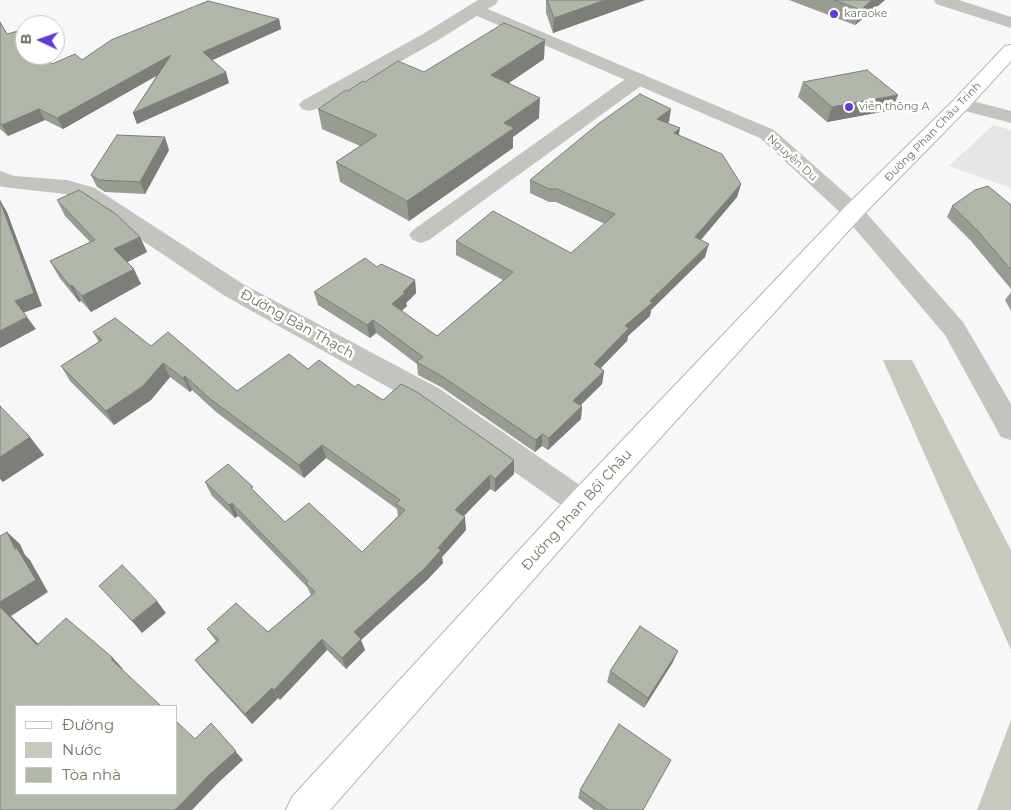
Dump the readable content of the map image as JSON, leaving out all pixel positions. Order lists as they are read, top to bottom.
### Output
{
  "streets": {
    "main road": ["Đường Phan Châu Trinh", "Đường Phan Bội Châu"],
    "street": ["Nguyễn Du", "Đường Bàn Thạch"]
  },
  "crossings": [
    ["Đường Phan Châu Trinh", "Nguyễn Du"],
    ["Đường Phan Châu Trinh", "Đường Phan Bội Châu"],
    ["Nguyễn Du", "Đường Phan Bội Châu"],
    ["Đường Bàn Thạch", "Đường Phan Bội Châu"]
  ],
  "places": ["karaoke", "viễn thông A"],
  "legend": ["Đường", "Nước", "Tòa nhà"],
  "north": "left"
}
